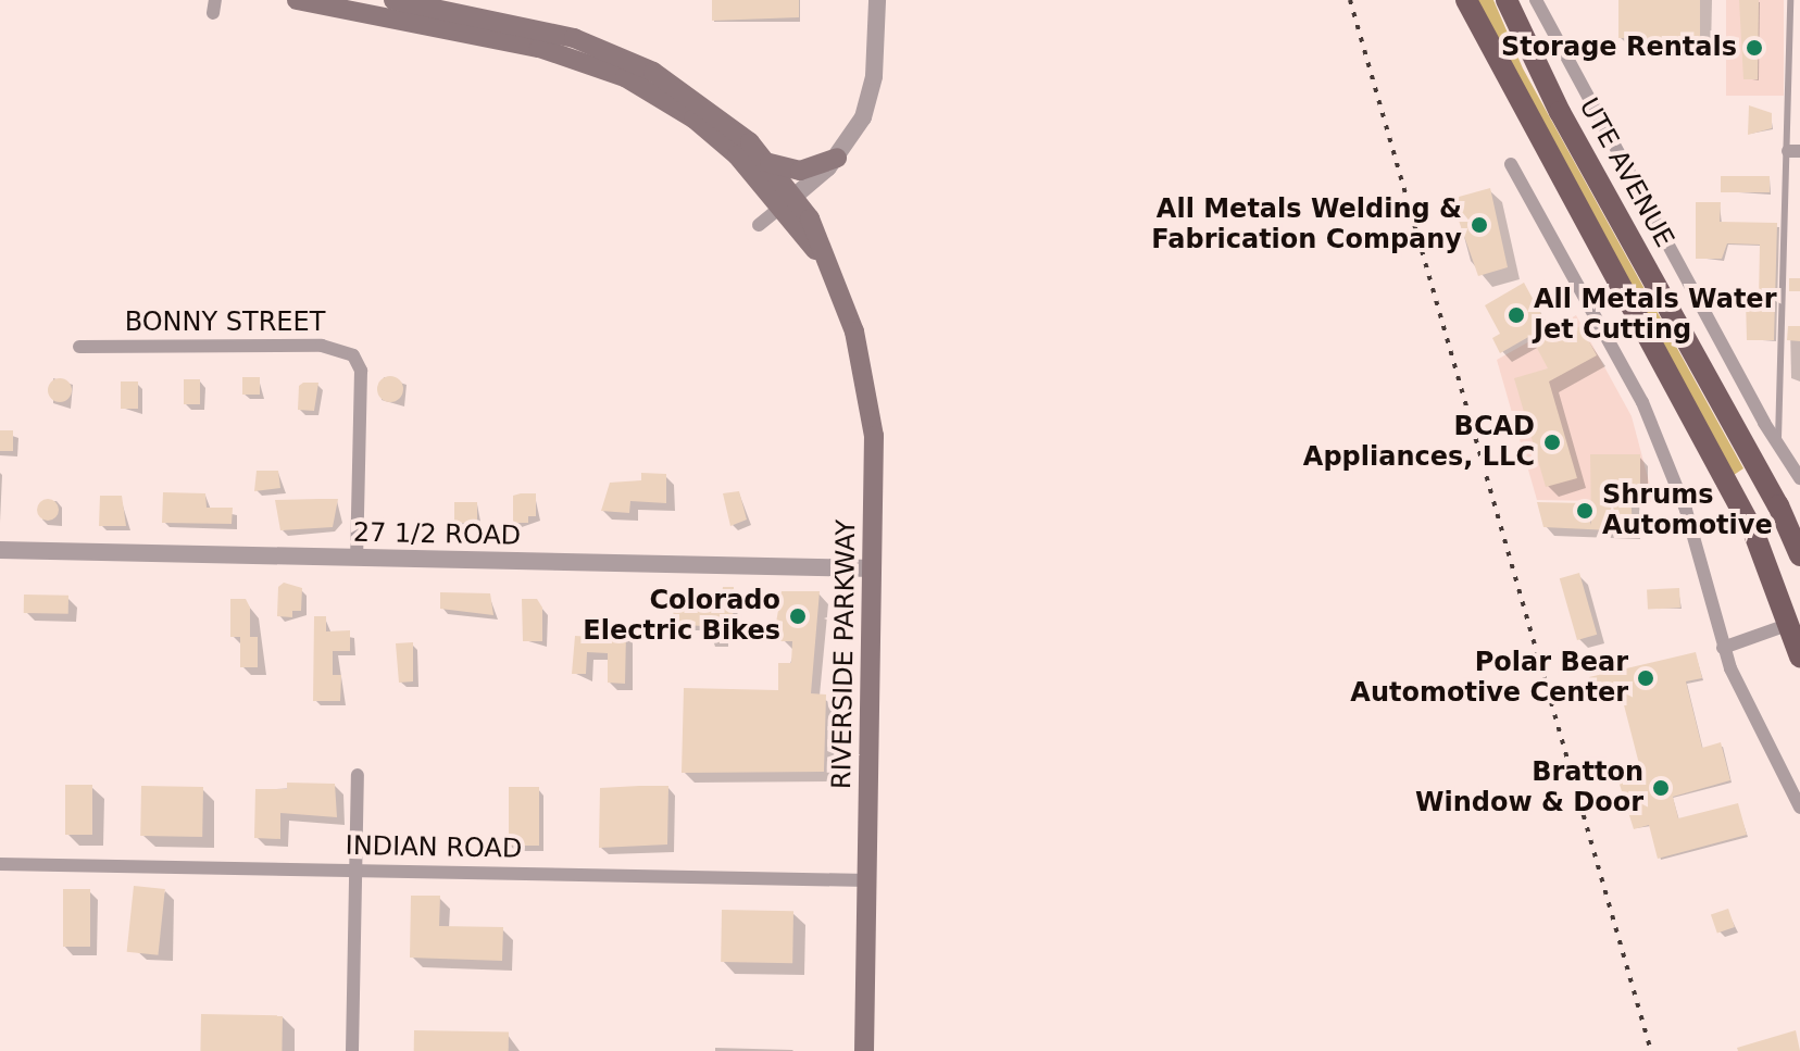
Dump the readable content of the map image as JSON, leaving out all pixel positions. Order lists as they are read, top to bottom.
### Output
{
  "streets": {
    "main road": ["UTE AVENUE", "RIVERSIDE PARKWAY"],
    "street": ["BONNY STREET", "27 1/2 ROAD", "INDIAN ROAD"]
  },
  "crossings": [
    ["BONNY STREET", "27 1/2 ROAD"],
    ["27 1/2 ROAD", "RIVERSIDE PARKWAY"],
    ["RIVERSIDE PARKWAY", "INDIAN ROAD"]
  ],
  "places": [
    "Storage Rentals",
    "All Metals Welding & Fabrication Company",
    "All Metals Water Jet Cutting",
    "BCAD Appliances, LLC",
    "Shrums Automotive",
    "Colorado Electric Bikes",
    "Polar Bear Automotive Center",
    "Bratton Window & Door"
  ]
}
